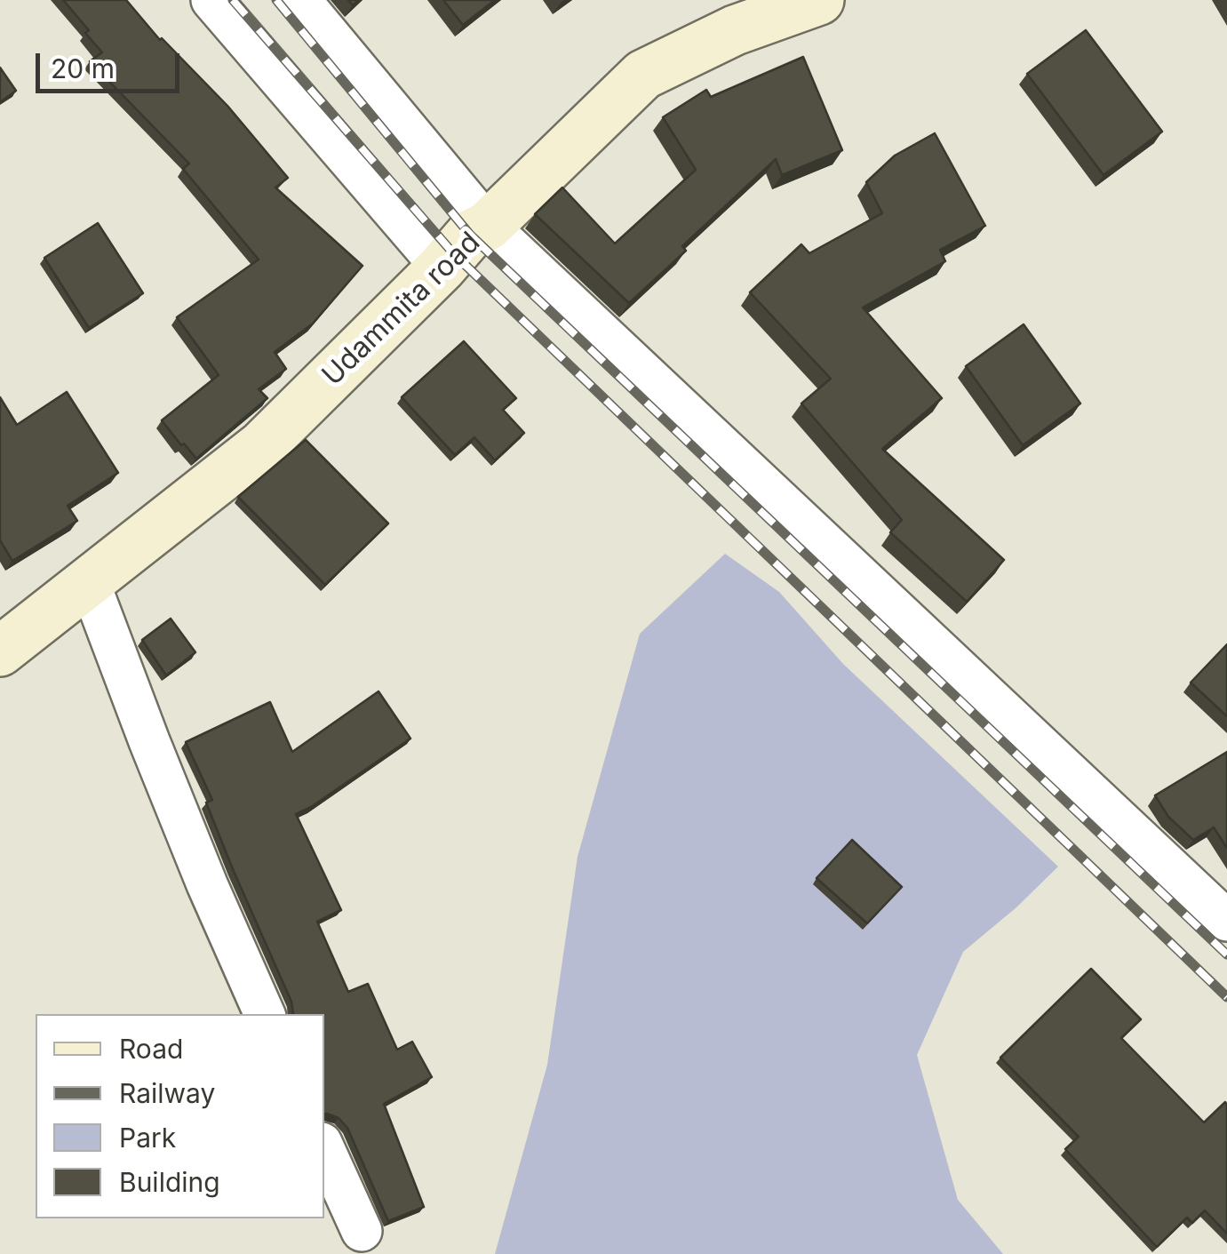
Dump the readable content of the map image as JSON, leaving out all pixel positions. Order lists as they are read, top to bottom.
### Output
{
  "streets": {
    "street": ["Udammita road"]
  },
  "legend": [
    "Road",
    "Railway",
    "Park",
    "Building"
  ],
  "scale_bar": "20 m"
}
